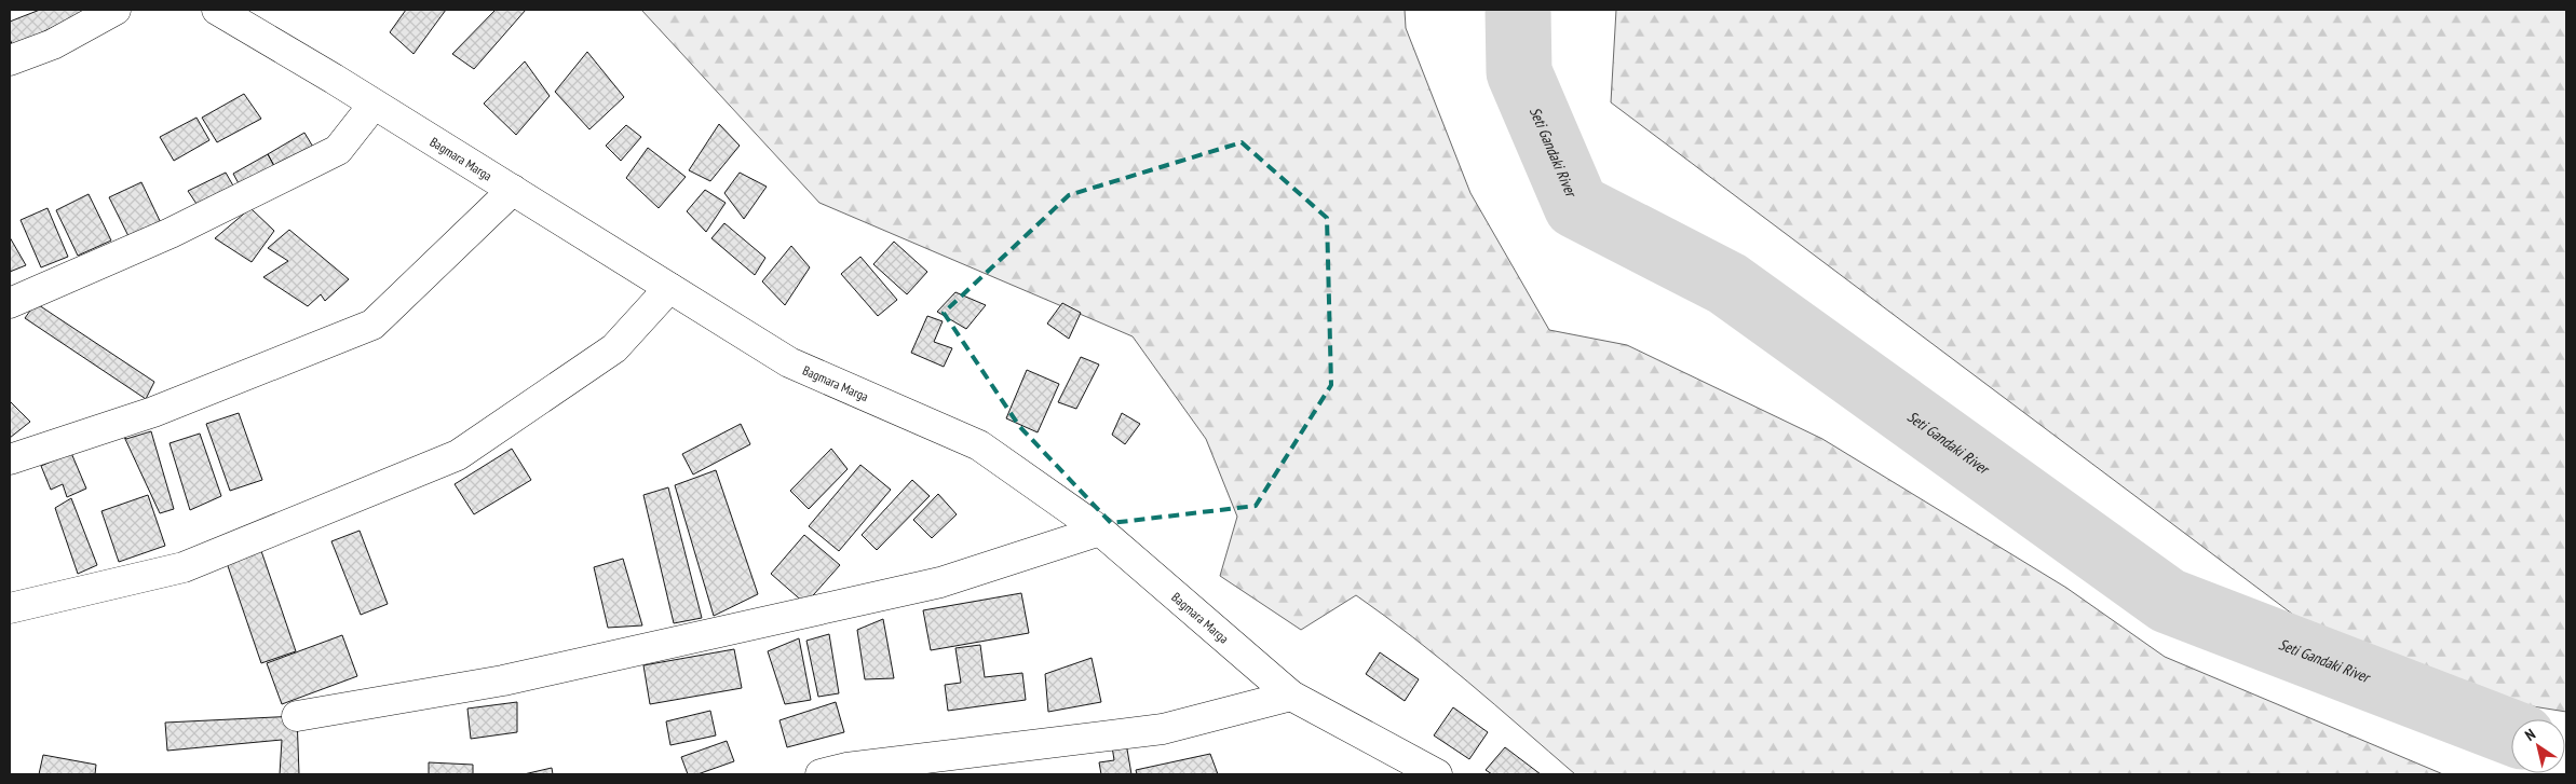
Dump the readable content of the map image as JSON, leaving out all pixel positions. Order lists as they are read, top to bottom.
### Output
{
  "streets": {
    "street": ["Bagmara Marga"]
  },
  "water": ["Seti Gandaki River"],
  "north": "top left"
}
